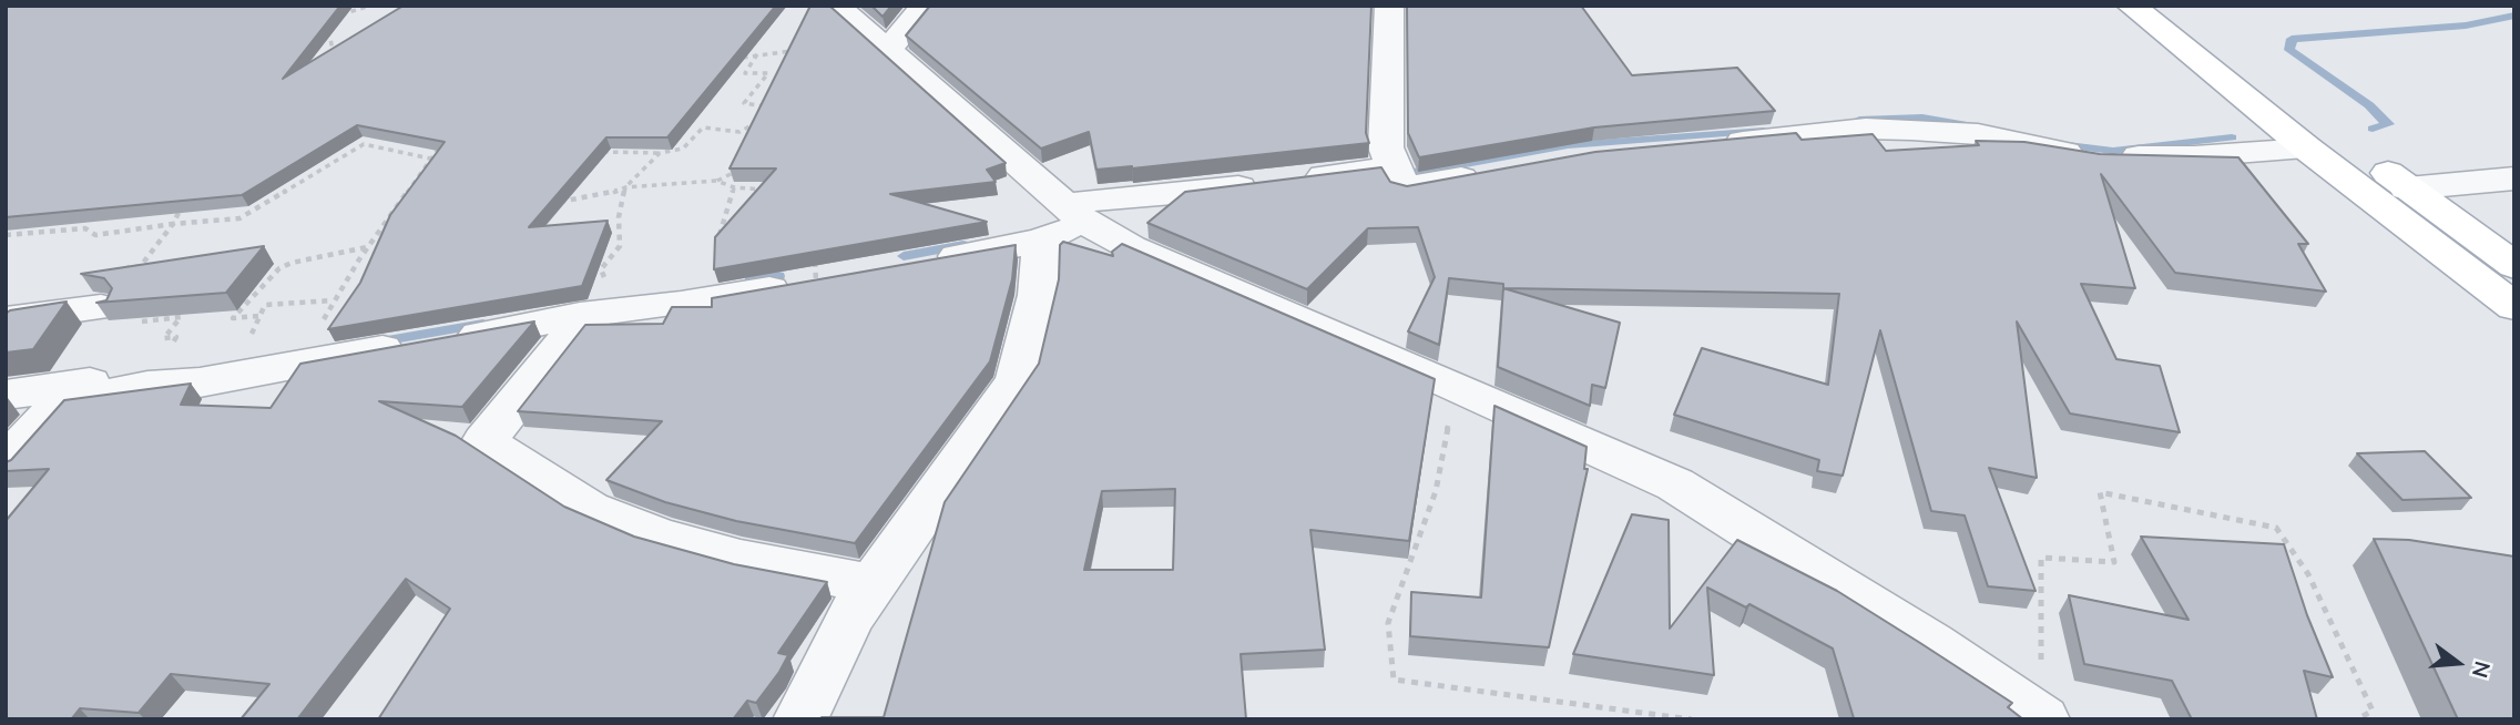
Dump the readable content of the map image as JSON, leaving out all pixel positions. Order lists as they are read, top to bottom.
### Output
{
  "north": "right"
}
